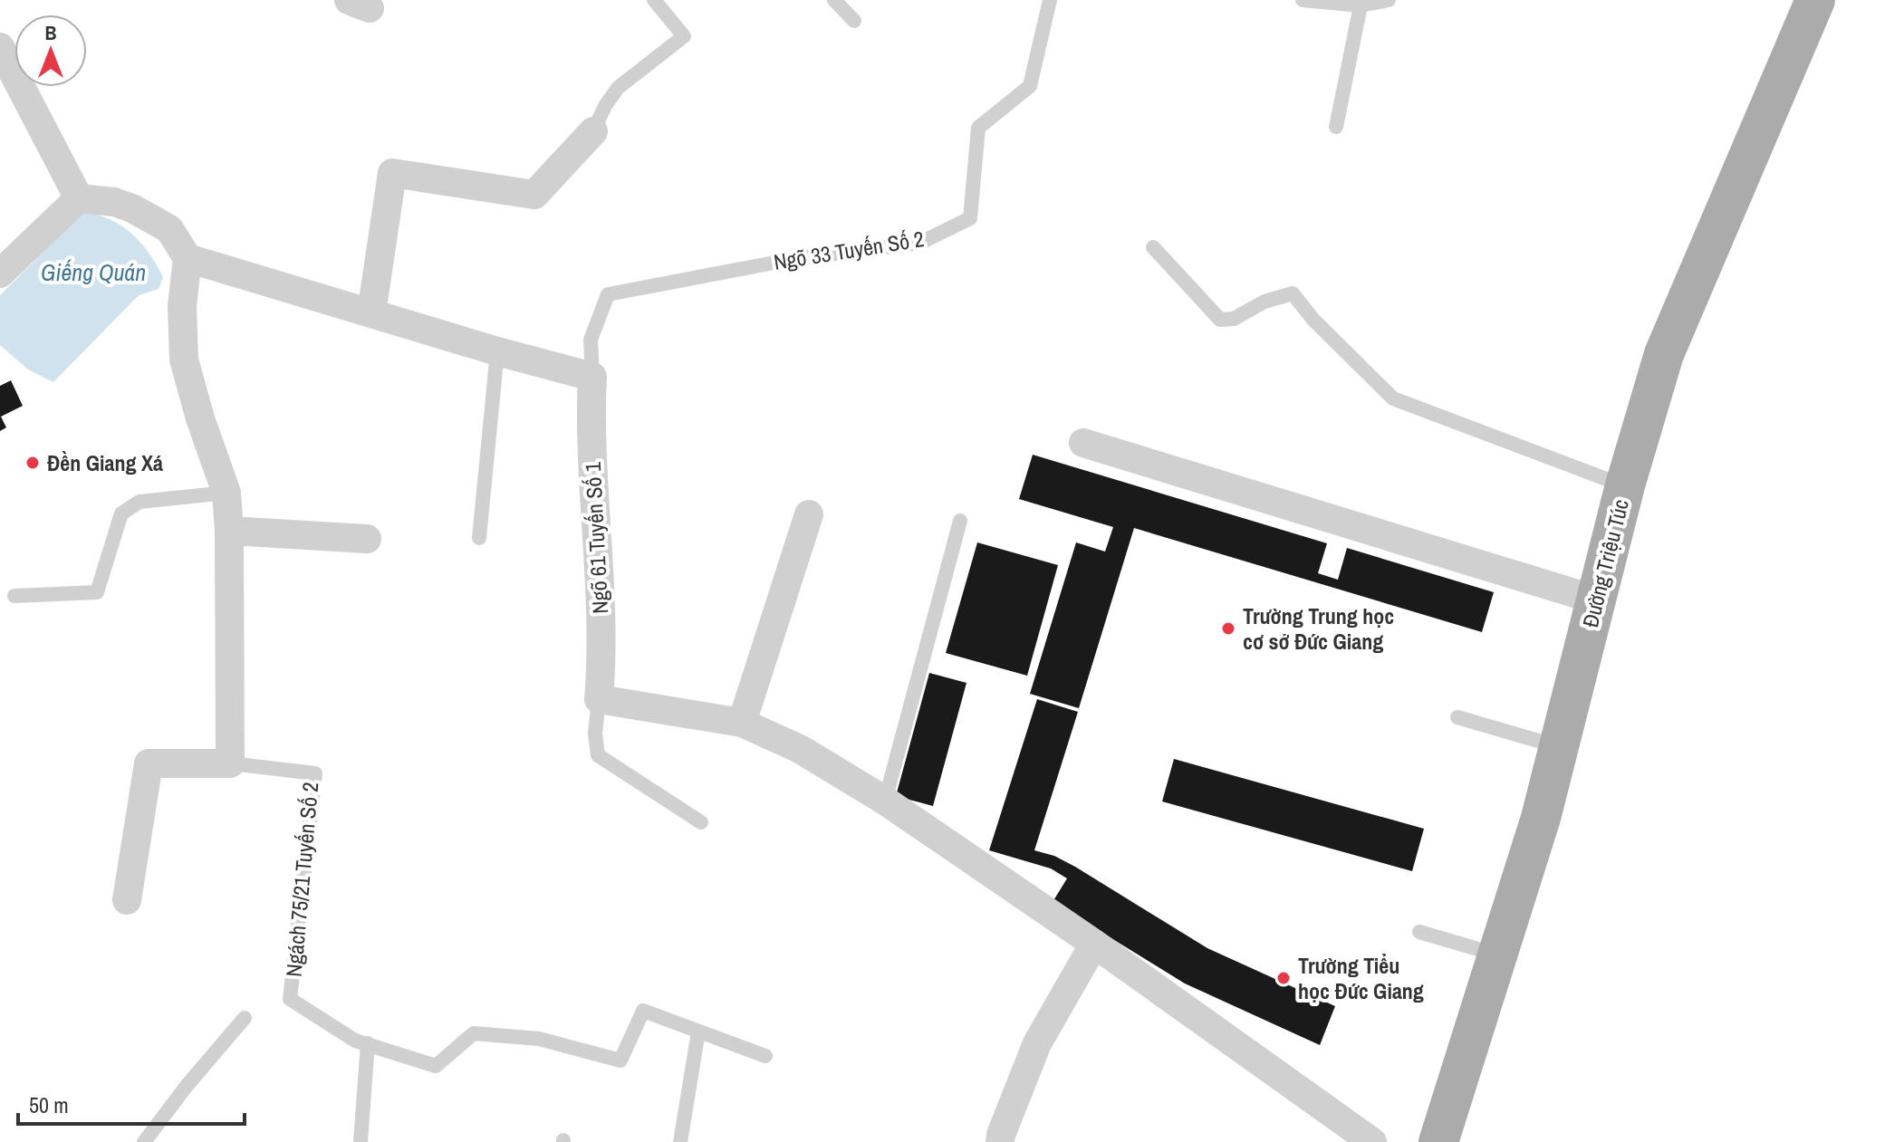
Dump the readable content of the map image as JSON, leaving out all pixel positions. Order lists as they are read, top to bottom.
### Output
{
  "streets": {
    "main road": ["Đường Triệu Túc"],
    "street": ["Ngõ 61 Tuyến Số 1"],
    "lane": ["Ngõ 33 Tuyến Số 2", "Ngách 75/21 Tuyến Số 2"]
  },
  "crossings": [
    ["Ngõ 33 Tuyến Số 2", "Ngõ 61 Tuyến Số 1"]
  ],
  "water": ["Giếng Quán"],
  "places": ["Đền Giang Xá", "Trường Trung học cơ sở Đức Giang", "Trường Tiểu học Đức Giang"],
  "scale_bar": "50 m",
  "north": "top"
}
